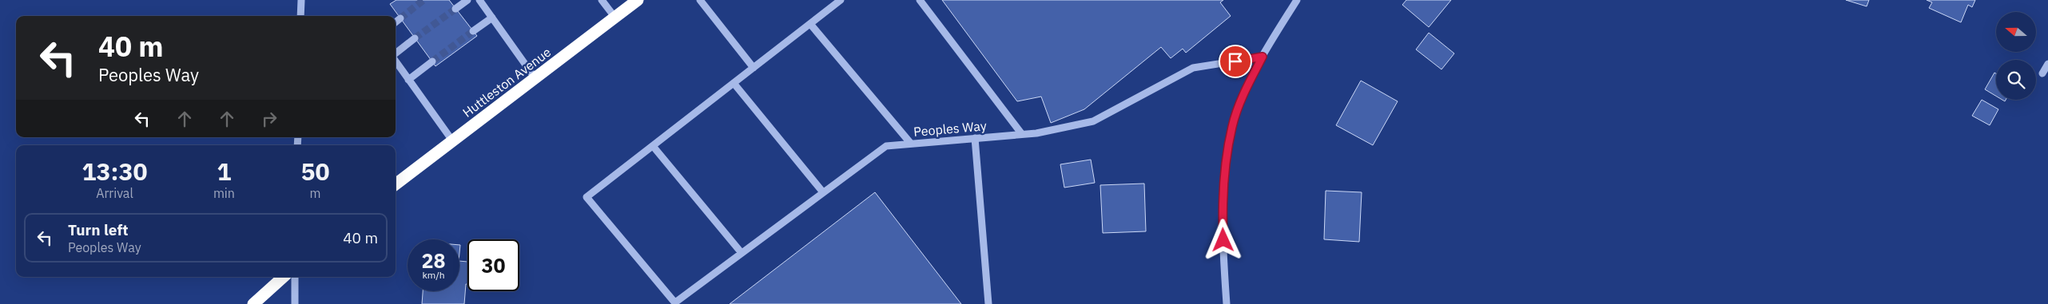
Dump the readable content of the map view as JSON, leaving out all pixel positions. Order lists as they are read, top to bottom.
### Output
{
  "streets": {
    "highway": ["Huttleston Avenue"],
    "street": ["Peoples Way"]
  },
  "north": "left",
  "page": {
    "turn": ["40 m", "Peoples Way"],
    "eta": [
      "13:30",
      "Arrival",
      "1",
      "min",
      "50",
      "m"
    ],
    "list": [
      {
        "name": "Turn left",
        "note": "Peoples Way",
        "value": "40 m"
      }
    ],
    "speed": "28 km/h",
    "limit": "30"
  }
}
